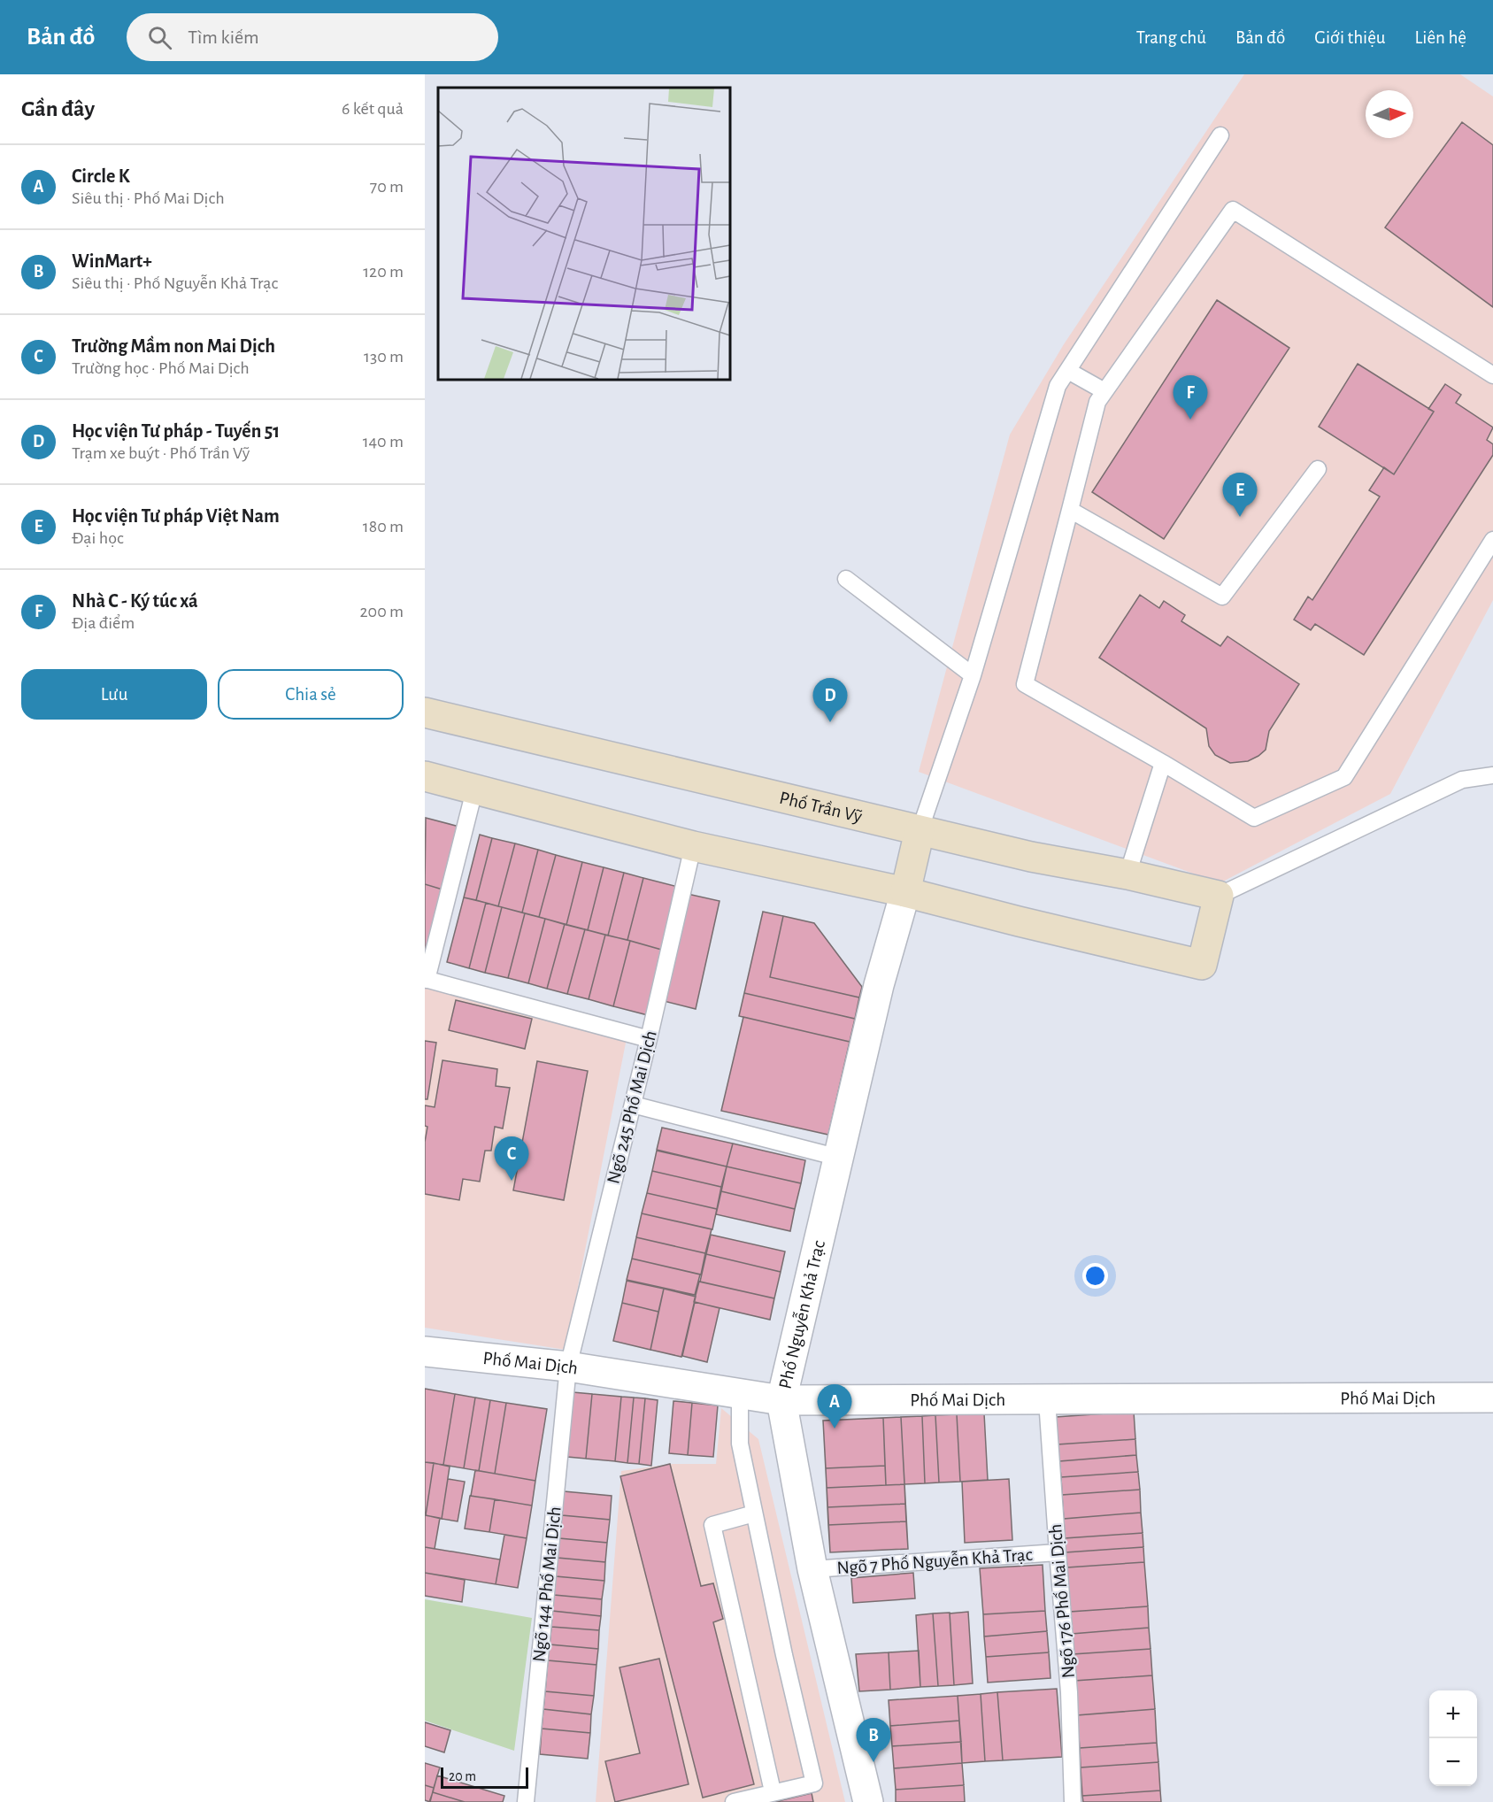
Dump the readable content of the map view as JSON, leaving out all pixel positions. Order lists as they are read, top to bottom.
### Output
{
  "streets": {
    "main road": ["Phố Trần Vỹ"],
    "street": ["Phố Nguyễn Khả Trạc", "Phố Mai Dịch"],
    "lane": [
      "Ngõ 245 Phố Mai Dịch",
      "Ngõ 7 Phố Nguyễn Khả Trạc",
      "Ngõ 144 Phố Mai Dịch",
      "Ngõ 176 Phố Mai Dịch"
    ]
  },
  "crossings": [
    ["Ngõ 245 Phố Mai Dịch", "Phố Mai Dịch"],
    ["Ngõ 245 Phố Mai Dịch", "Ngõ 144 Phố Mai Dịch"],
    ["Phố Nguyễn Khả Trạc", "Phố Mai Dịch"],
    ["Phố Nguyễn Khả Trạc", "Ngõ 7 Phố Nguyễn Khả Trạc"],
    ["Phố Mai Dịch", "Ngõ 144 Phố Mai Dịch"],
    ["Phố Mai Dịch", "Ngõ 176 Phố Mai Dịch"],
    ["Ngõ 7 Phố Nguyễn Khả Trạc", "Ngõ 176 Phố Mai Dịch"]
  ],
  "scale_bar": "20 m",
  "north": "right",
  "page": {
    "header": "Bản đồ",
    "search": "Tìm kiếm",
    "nav": [
      "Trang chủ",
      "Bản đồ",
      "Giới thiệu",
      "Liên hệ"
    ],
    "heading": ["Gần đây", "6 kết quả"],
    "list": [
      {
        "mark": "A",
        "name": "Circle K",
        "note": "Siêu thị · Phố Mai Dịch",
        "value": "70 m"
      },
      {
        "mark": "B",
        "name": "WinMart+",
        "note": "Siêu thị · Phố Nguyễn Khả Trạc",
        "value": "120 m"
      },
      {
        "mark": "C",
        "name": "Trường Mầm non Mai Dịch",
        "note": "Trường học · Phố Mai Dịch",
        "value": "130 m"
      },
      {
        "mark": "D",
        "name": "Học viện Tư pháp - Tuyến 51",
        "note": "Trạm xe buýt · Phố Trần Vỹ",
        "value": "140 m"
      },
      {
        "mark": "E",
        "name": "Học viện Tư pháp Việt Nam",
        "note": "Đại học",
        "value": "180 m"
      },
      {
        "mark": "F",
        "name": "Nhà C - Ký túc xá",
        "note": "Địa điểm",
        "value": "200 m"
      }
    ],
    "pins": [
      "F",
      "E",
      "D",
      "C",
      "A",
      "B"
    ],
    "buttons": ["Lưu", "Chia sẻ"],
    "map_buttons": ["+", "−"],
    "scale": "20 m"
  }
}
